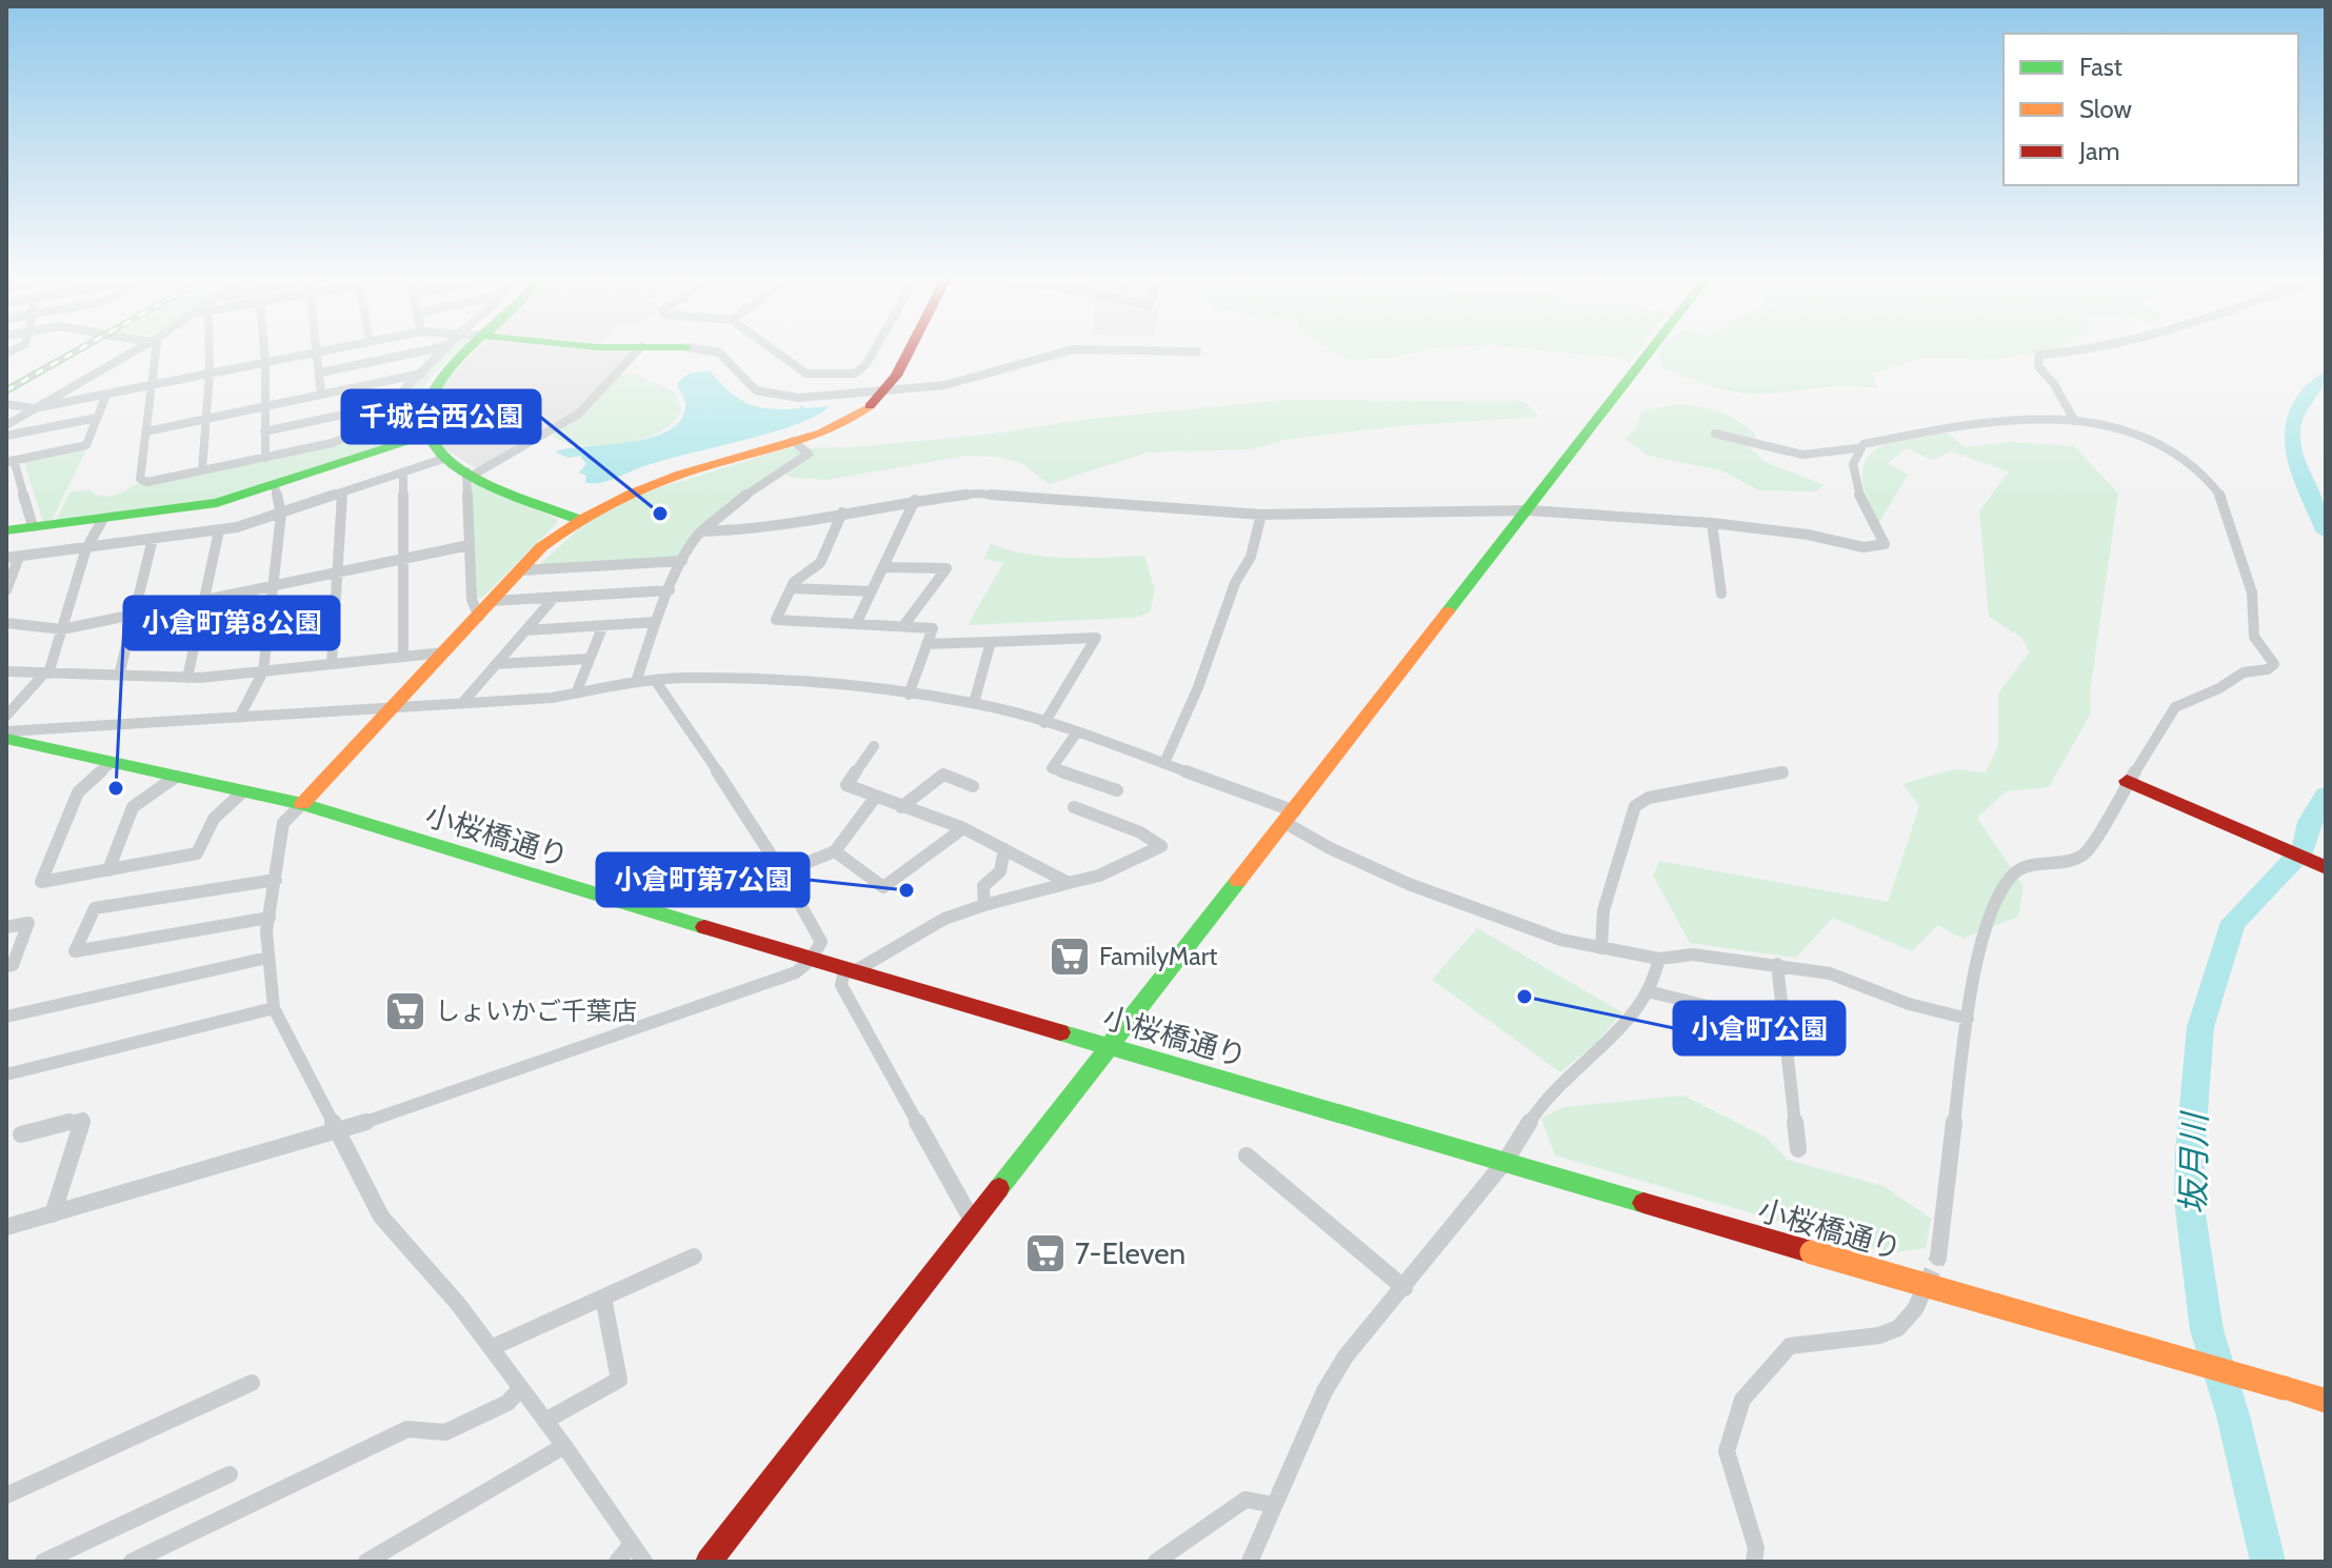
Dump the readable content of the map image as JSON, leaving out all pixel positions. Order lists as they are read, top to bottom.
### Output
{
  "streets": {
    "street": ["小桜橋通り"]
  },
  "water": ["坂月川"],
  "places": {
    "other": [
      "千城台西公園",
      "小倉町第8公園",
      "小倉町第7公園",
      "小倉町公園"
    ],
    "supermarket": ["FamilyMart", "しょいかご千葉店", "7-Eleven"]
  },
  "legend": ["Fast", "Slow", "Jam"]
}
